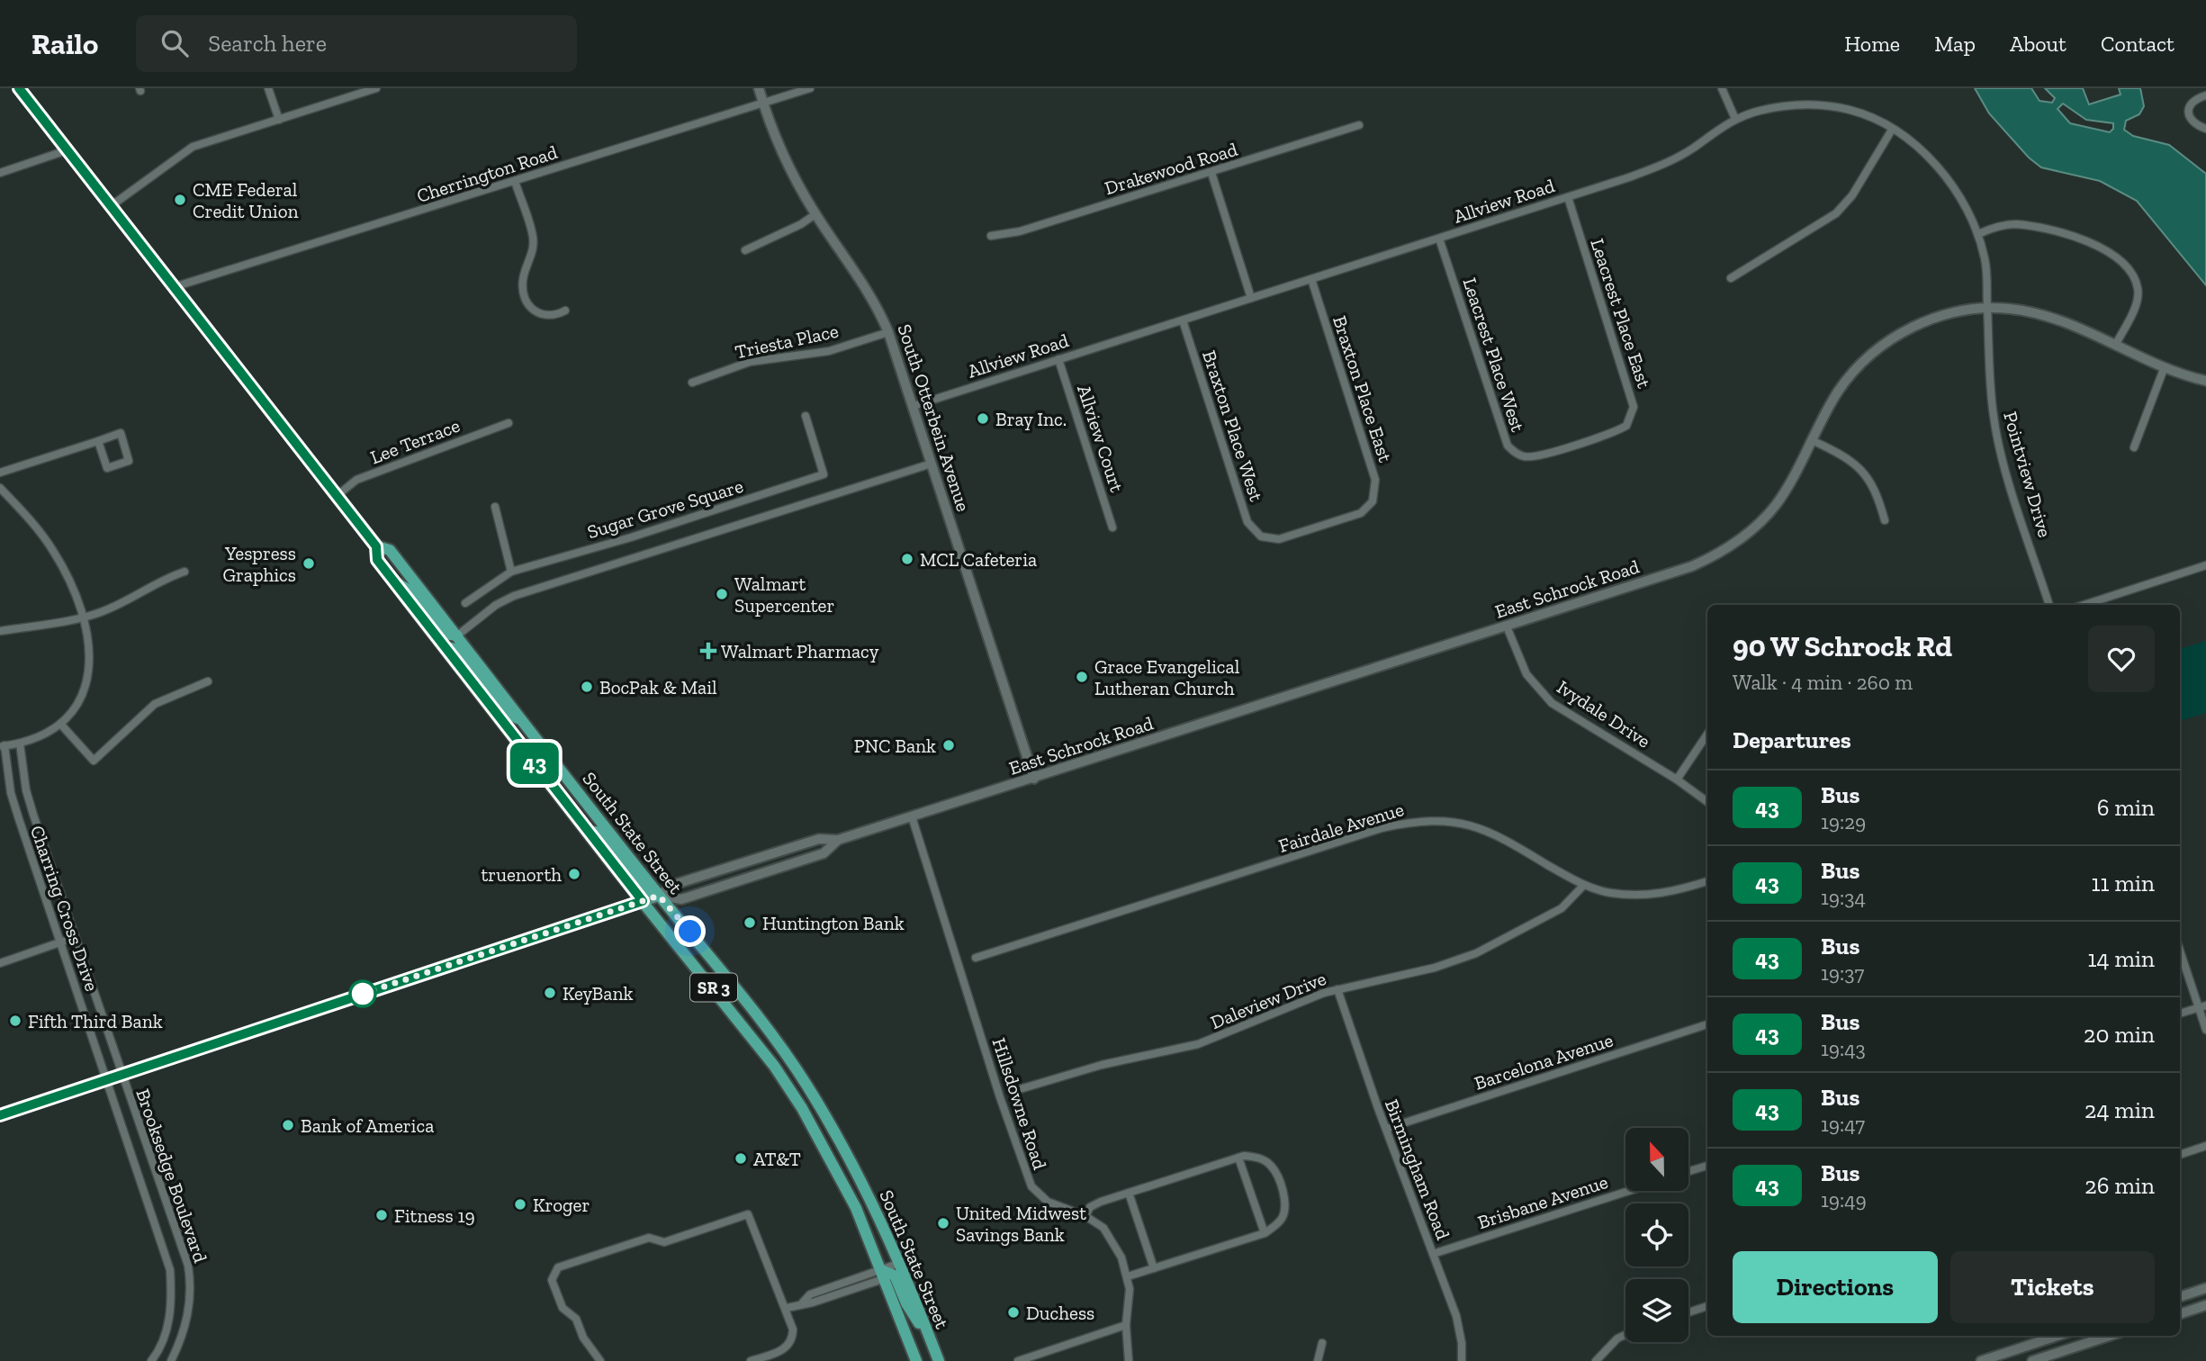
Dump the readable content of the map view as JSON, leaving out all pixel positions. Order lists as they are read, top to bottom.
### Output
{
  "streets": {
    "main road": ["East Schrock Road", "South State Street", "SR 3"],
    "street": [
      "Drakewood Road",
      "Cherrington Road",
      "Allview Road",
      "Leacrest Place East",
      "Triesta Place",
      "Leacrest Place West",
      "Braxton Place East",
      "South Otterbein Avenue",
      "Braxton Place West",
      "Allview Court",
      "Lee Terrace",
      "Pointview Drive",
      "Sugar Grove Square",
      "Ivydale Drive",
      "Fairdale Avenue",
      "Charring Cross Drive",
      "Daleview Drive",
      "Barcelona Avenue",
      "Hillsdowne Road",
      "Birmingham Road",
      "Brooksedge Boulevard",
      "Brisbane Avenue"
    ]
  },
  "crossings": [
    ["Cherrington Road", "South Otterbein Avenue"],
    ["Cherrington Road", "South State Street"],
    ["Allview Road", "Leacrest Place East"],
    ["Allview Road", "Leacrest Place West"],
    ["Allview Road", "Braxton Place East"],
    ["Allview Road", "South Otterbein Avenue"],
    ["Allview Road", "Braxton Place West"],
    ["Allview Road", "Allview Court"],
    ["Allview Road", "Pointview Drive"],
    ["Allview Road", "East Schrock Road"],
    ["Leacrest Place East", "Leacrest Place West"],
    ["Triesta Place", "South Otterbein Avenue"],
    ["Braxton Place East", "Braxton Place West"],
    ["South Otterbein Avenue", "East Schrock Road"],
    ["Lee Terrace", "South State Street"],
    ["Pointview Drive", "East Schrock Road"],
    ["East Schrock Road", "Ivydale Drive"],
    ["East Schrock Road", "South State Street"],
    ["East Schrock Road", "Charring Cross Drive"],
    ["East Schrock Road", "Hillsdowne Road"],
    ["East Schrock Road", "Brooksedge Boulevard"],
    ["Fairdale Avenue", "Daleview Drive"],
    ["Charring Cross Drive", "Brooksedge Boulevard"],
    ["Daleview Drive", "Birmingham Road"],
    ["Barcelona Avenue", "Birmingham Road"],
    ["Birmingham Road", "Brisbane Avenue"]
  ],
  "places": {
    "other": [
      "CME Federal Credit Union",
      "Bray Inc.",
      "MCL Cafeteria",
      "Yespress Graphics",
      "Walmart Supercenter",
      "Grace Evangelical Lutheran Church",
      "BocPak & Mail",
      "PNC Bank",
      "truenorth",
      "Huntington Bank",
      "KeyBank",
      "Fifth Third Bank",
      "Bank of America",
      "AT&T",
      "Kroger",
      "Fitness 19",
      "United Midwest Savings Bank",
      "Duchess"
    ],
    "health": ["Walmart Pharmacy"]
  },
  "lines": ["bus line 43"],
  "north": "top",
  "page": {
    "header": "Railo",
    "search": "Search here",
    "nav": [
      "Home",
      "Map",
      "About",
      "Contact"
    ],
    "on_map": "43",
    "heading": [
      ["90 W Schrock Rd", "Walk · 4 min · 260 m"],
      "Departures"
    ],
    "list": [
      {
        "mark": "43",
        "name": "Bus",
        "note": "19:29",
        "value": "6 min"
      },
      {
        "mark": "43",
        "name": "Bus",
        "note": "19:34",
        "value": "11 min"
      },
      {
        "mark": "43",
        "name": "Bus",
        "note": "19:37",
        "value": "14 min"
      },
      {
        "mark": "43",
        "name": "Bus",
        "note": "19:43",
        "value": "20 min"
      },
      {
        "mark": "43",
        "name": "Bus",
        "note": "19:47",
        "value": "24 min"
      },
      {
        "mark": "43",
        "name": "Bus",
        "note": "19:49",
        "value": "26 min"
      }
    ],
    "buttons": ["Directions", "Tickets"]
  }
}
